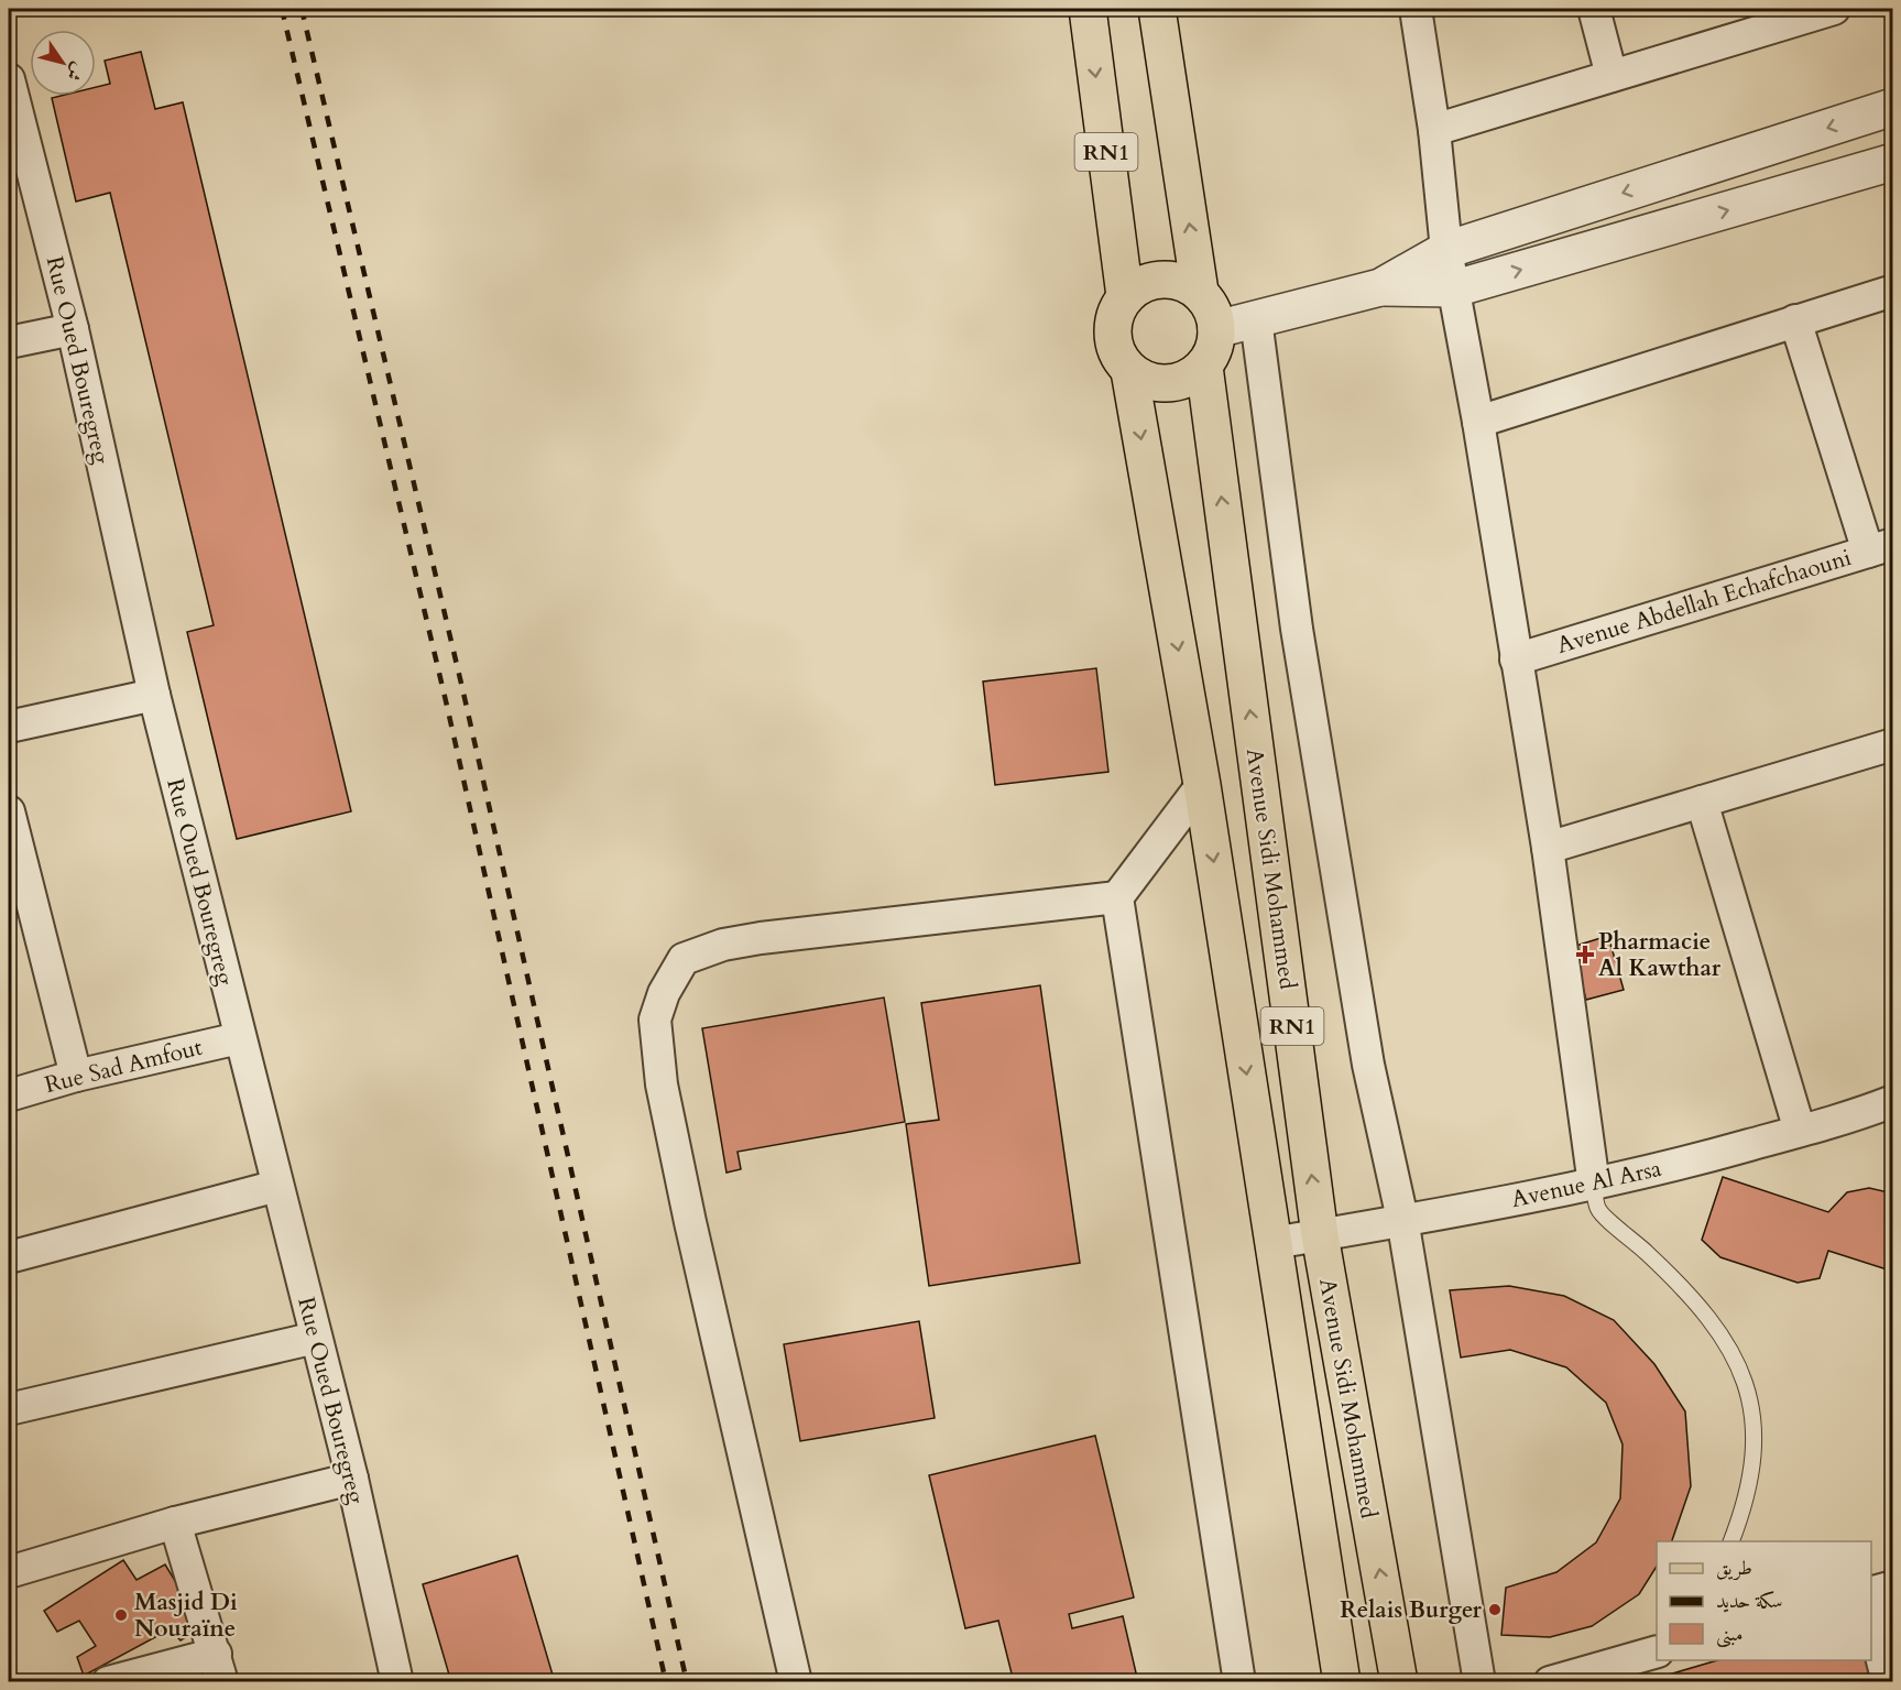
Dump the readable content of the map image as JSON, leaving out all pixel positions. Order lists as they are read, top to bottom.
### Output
{
  "streets": {
    "main road": ["RN1", "Avenue Sidi Mohammed"],
    "street": [
      "Rue Oued Bouregreg",
      "Avenue Abdellah Echafchaouni",
      "Rue Sad Amfout",
      "Avenue Al Arsa"
    ]
  },
  "crossings": [
    ["RN1", "Avenue Sidi Mohammed"],
    ["Rue Oued Bouregreg", "Rue Sad Amfout"],
    ["Avenue Sidi Mohammed", "Avenue Al Arsa"]
  ],
  "places": {
    "health": ["Pharmacie Al Kawthar"],
    "other": ["Relais Burger", "Masjid Di Nouraïne"]
  },
  "legend": ["طريق", "سكة حديد", "مبنى"],
  "north": "bottom right"
}
